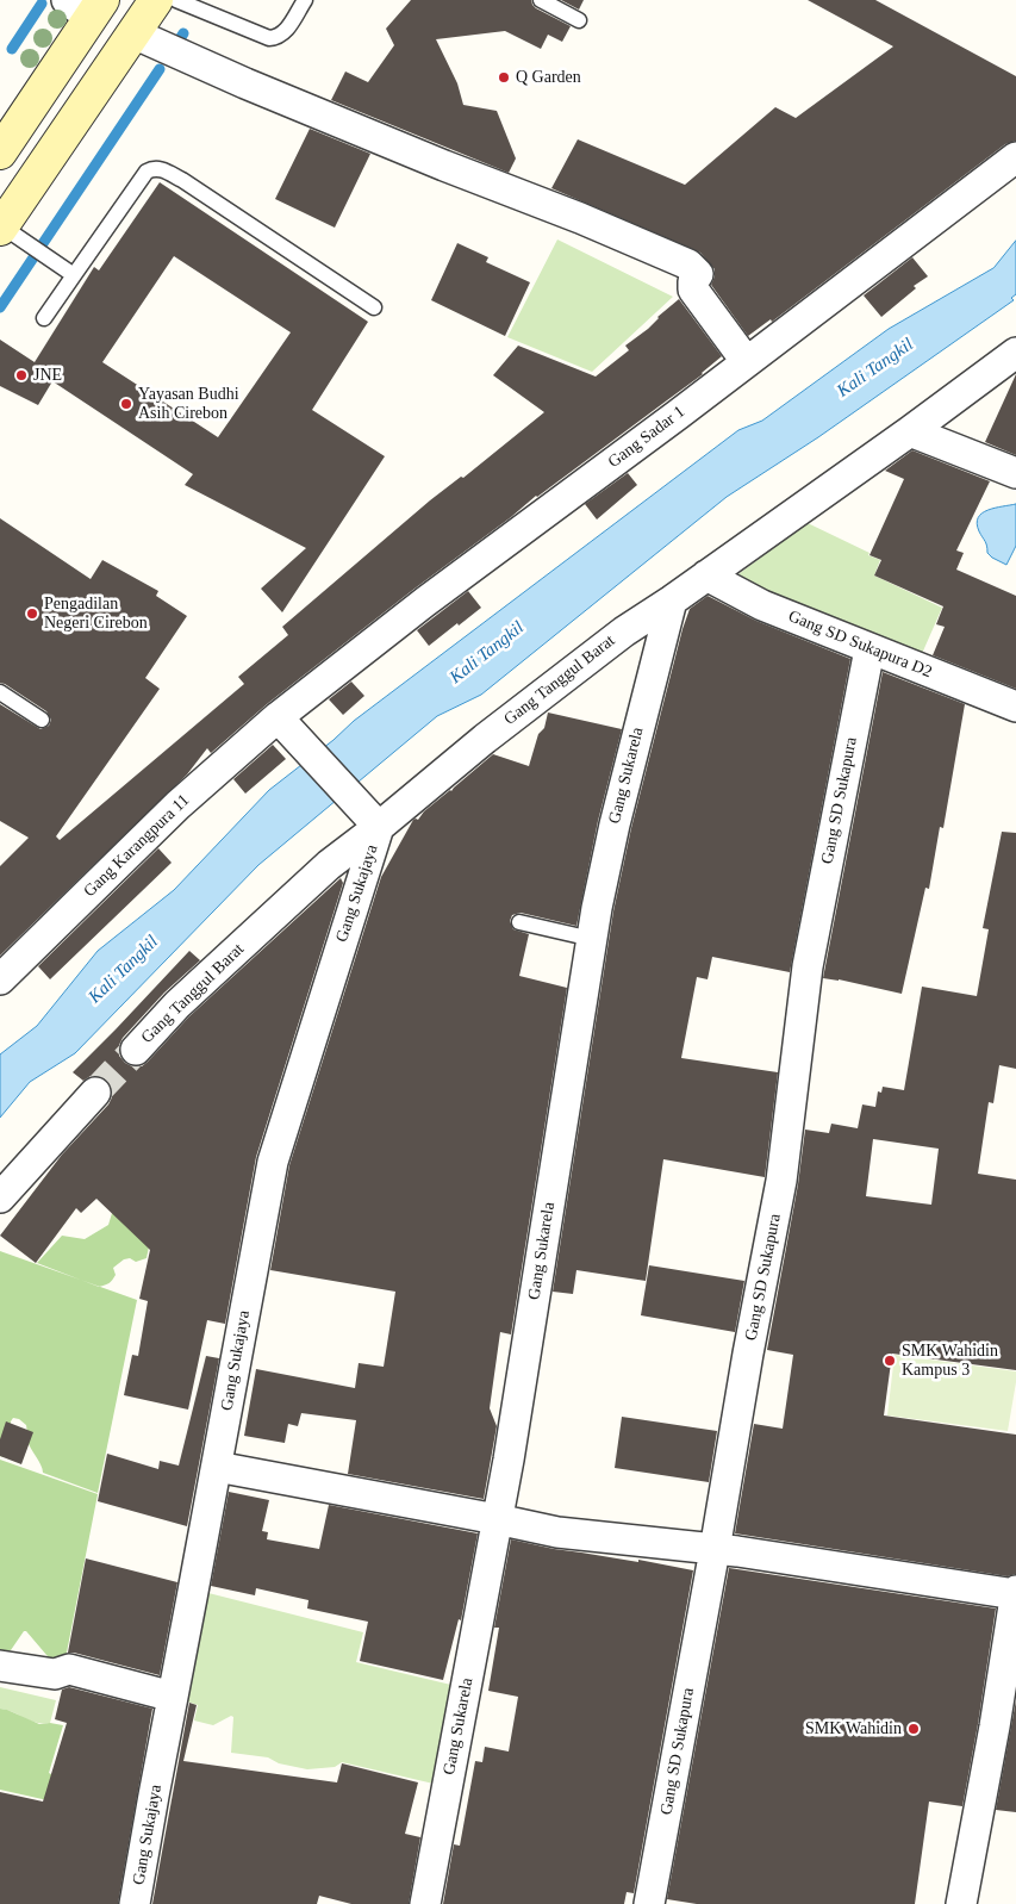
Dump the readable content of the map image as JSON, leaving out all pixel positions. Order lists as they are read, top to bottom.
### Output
{
  "streets": {
    "street": [
      "Gang Sadar 1",
      "Gang SD Sukapura D2",
      "Gang Tanggul Barat",
      "Gang Sukarela",
      "Gang SD Sukapura",
      "Gang Karangpura 11",
      "Gang Sukajaya"
    ]
  },
  "crossings": [
    ["Gang Sadar 1", "Gang Karangpura 11"],
    ["Gang SD Sukapura D2", "Gang Tanggul Barat"],
    ["Gang SD Sukapura D2", "Gang SD Sukapura"],
    ["Gang Tanggul Barat", "Gang Sukarela"],
    ["Gang Tanggul Barat", "Gang Sukajaya"]
  ],
  "water": ["Kali Tangkil"],
  "places": [
    "Q Garden",
    "JNE",
    "Yayasan Budhi Asih Cirebon",
    "Pengadilan Negeri Cirebon",
    "SMK Wahidin Kampus 3",
    "SMK Wahidin"
  ]
}
